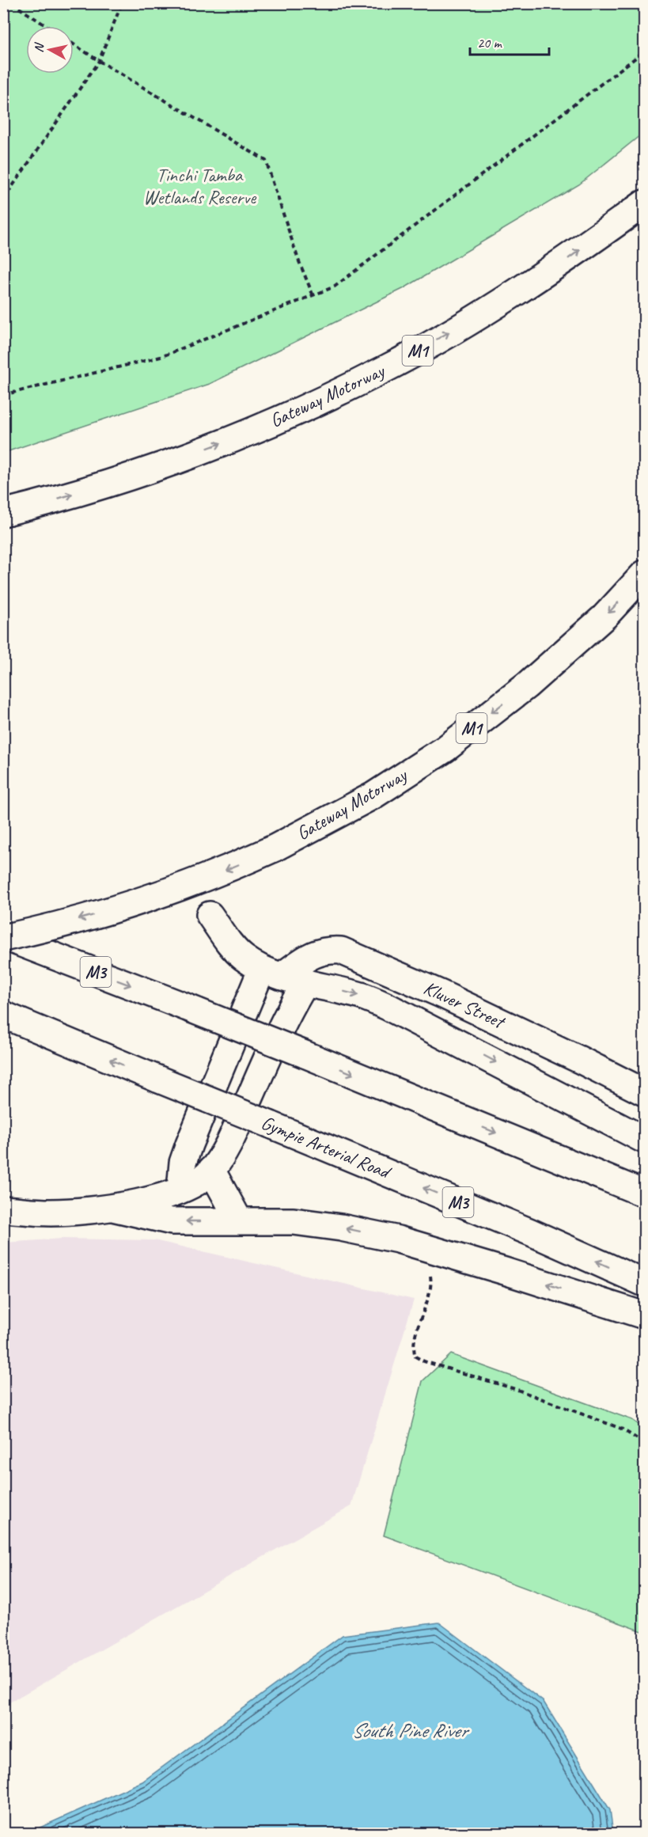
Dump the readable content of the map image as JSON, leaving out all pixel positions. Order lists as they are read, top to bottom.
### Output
{
  "streets": {
    "main road": [
      "M1",
      "Gateway Motorway",
      "M3",
      "Kluver Street",
      "Gympie Arterial Road"
    ]
  },
  "crossings": [
    ["Gateway Motorway", "M3"]
  ],
  "water": ["South Pine River"],
  "parks": ["Tinchi Tamba Wetlands Reserve"],
  "scale_bar": "20 m",
  "north": "left"
}
